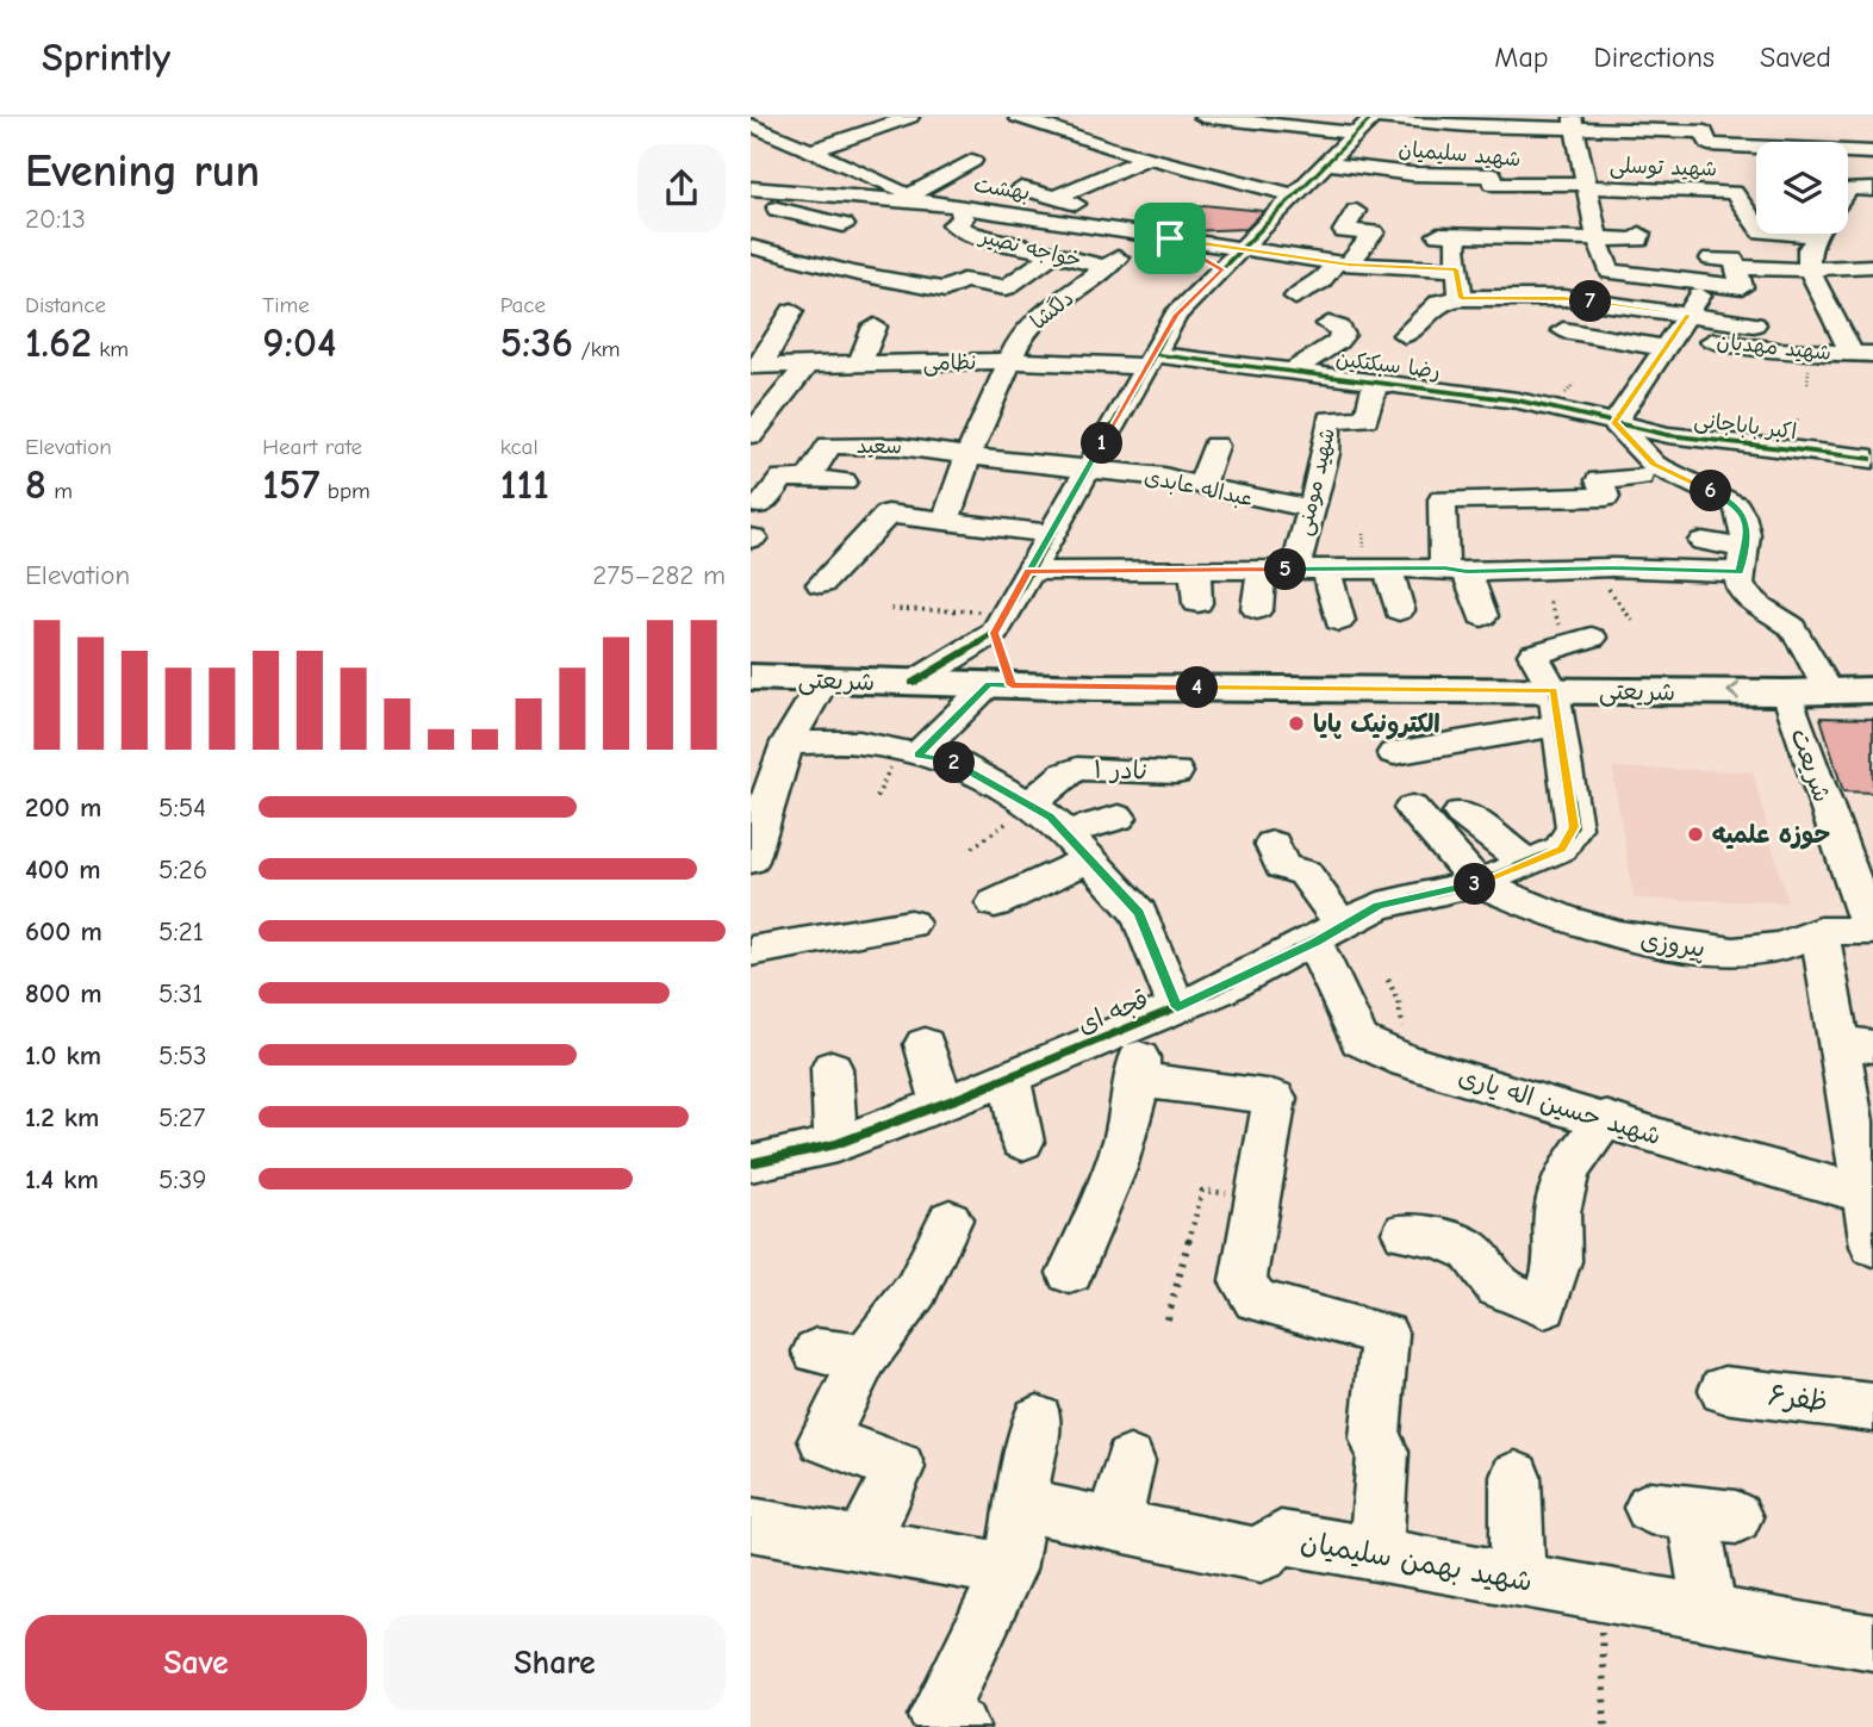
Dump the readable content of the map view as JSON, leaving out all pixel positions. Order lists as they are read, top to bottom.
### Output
{
  "streets": {
    "main road": ["شریعتی"],
    "street": [
      "شهید سلیمیان",
      "شهید توسلی",
      "بهشت",
      "خواجه نصیر",
      "دلگشا",
      "شهید مهدیان",
      "نظامی",
      "رضا سبکتکین",
      "اکبر باباجانی",
      "سعید",
      "شهید مومنی",
      "عبداله عابدی",
      "شریعت",
      "نادر ۱",
      "پیروزی",
      "قجه ای",
      "شهید حسین اله یاری",
      "ظفر۶",
      "شهید بهمن سلیمیان"
    ]
  },
  "crossings": [
    ["شهید سلیمیان", "شهید توسلی"],
    ["بهشت", "خواجه نصیر"],
    ["بهشت", "دلگشا"],
    ["خواجه نصیر", "دلگشا"],
    ["دلگشا", "نظامی"],
    ["دلگشا", "سعید"],
    ["دلگشا", "عبداله عابدی"],
    ["نظامی", "رضا سبکتکین"],
    ["رضا سبکتکین", "اکبر باباجانی"],
    ["رضا سبکتکین", "شهید مومنی"],
    ["سعید", "عبداله عابدی"],
    ["شهید مومنی", "عبداله عابدی"],
    ["شریعتی", "شریعت"],
    ["شریعتی", "قجه ای"],
    ["شریعت", "پیروزی"],
    ["پیروزی", "قجه ای"],
    ["قجه ای", "شهید حسین اله یاری"]
  ],
  "places": ["الکترونیک پایا", "حوزه علمیه"],
  "page": {
    "header": "Sprintly",
    "nav": ["Map", "Directions", "Saved"],
    "heading": ["Evening run", "20:13"],
    "stats": [
      ["Distance", "1.62 km"],
      ["Time", "9:04"],
      ["Pace", "5:36 /km"],
      ["Elevation", "8 m"],
      ["Heart rate", "157 bpm"],
      ["kcal", "111"]
    ],
    "pins": [
      "7",
      "1",
      "6",
      "5",
      "4",
      "2",
      "3"
    ],
    "chart": ["Elevation", "275–282 m"],
    "list": [
      {
        "name": "200 m",
        "note": "5:54"
      },
      {
        "name": "400 m",
        "note": "5:26"
      },
      {
        "name": "600 m",
        "note": "5:21"
      },
      {
        "name": "800 m",
        "note": "5:31"
      },
      {
        "name": "1.0 km",
        "note": "5:53"
      },
      {
        "name": "1.2 km",
        "note": "5:27"
      },
      {
        "name": "1.4 km",
        "note": "5:39"
      }
    ],
    "buttons": ["Save", "Share"]
  }
}
